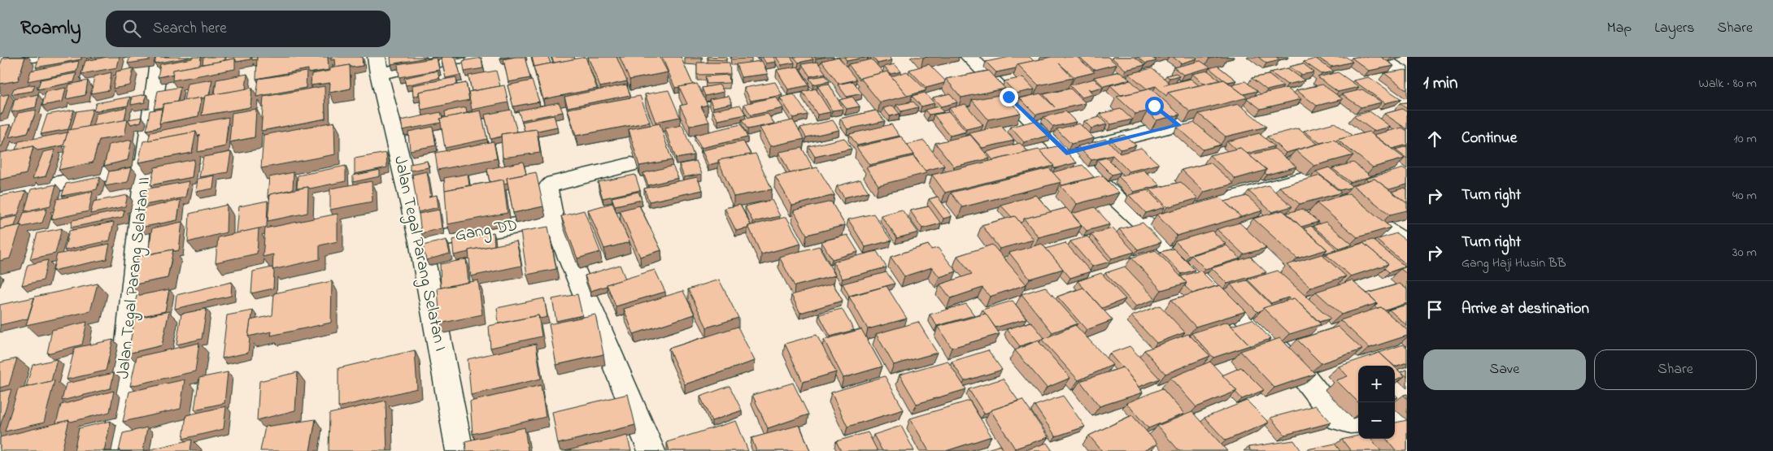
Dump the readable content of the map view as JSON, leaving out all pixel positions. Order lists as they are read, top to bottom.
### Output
{
  "streets": {
    "street": ["Gang DD", "Jalan Tegal Parang Selatan I", "Jalan Tegal Parang Selatan II"]
  },
  "crossings": [
    ["Gang DD", "Jalan Tegal Parang Selatan I"]
  ],
  "page": {
    "header": "Roamly",
    "search": "Search here",
    "nav": ["Map", "Layers", "Share"],
    "heading": ["1 min", "Walk · 80 m"],
    "list": [
      ["Continue", "10 m"],
      ["Turn right", "40 m"],
      ["Turn right", "Gang Haji Husin BB", "30 m"],
      "Arrive at destination"
    ],
    "buttons": ["Save", "Share"],
    "map_buttons": ["+", "−"]
  }
}
